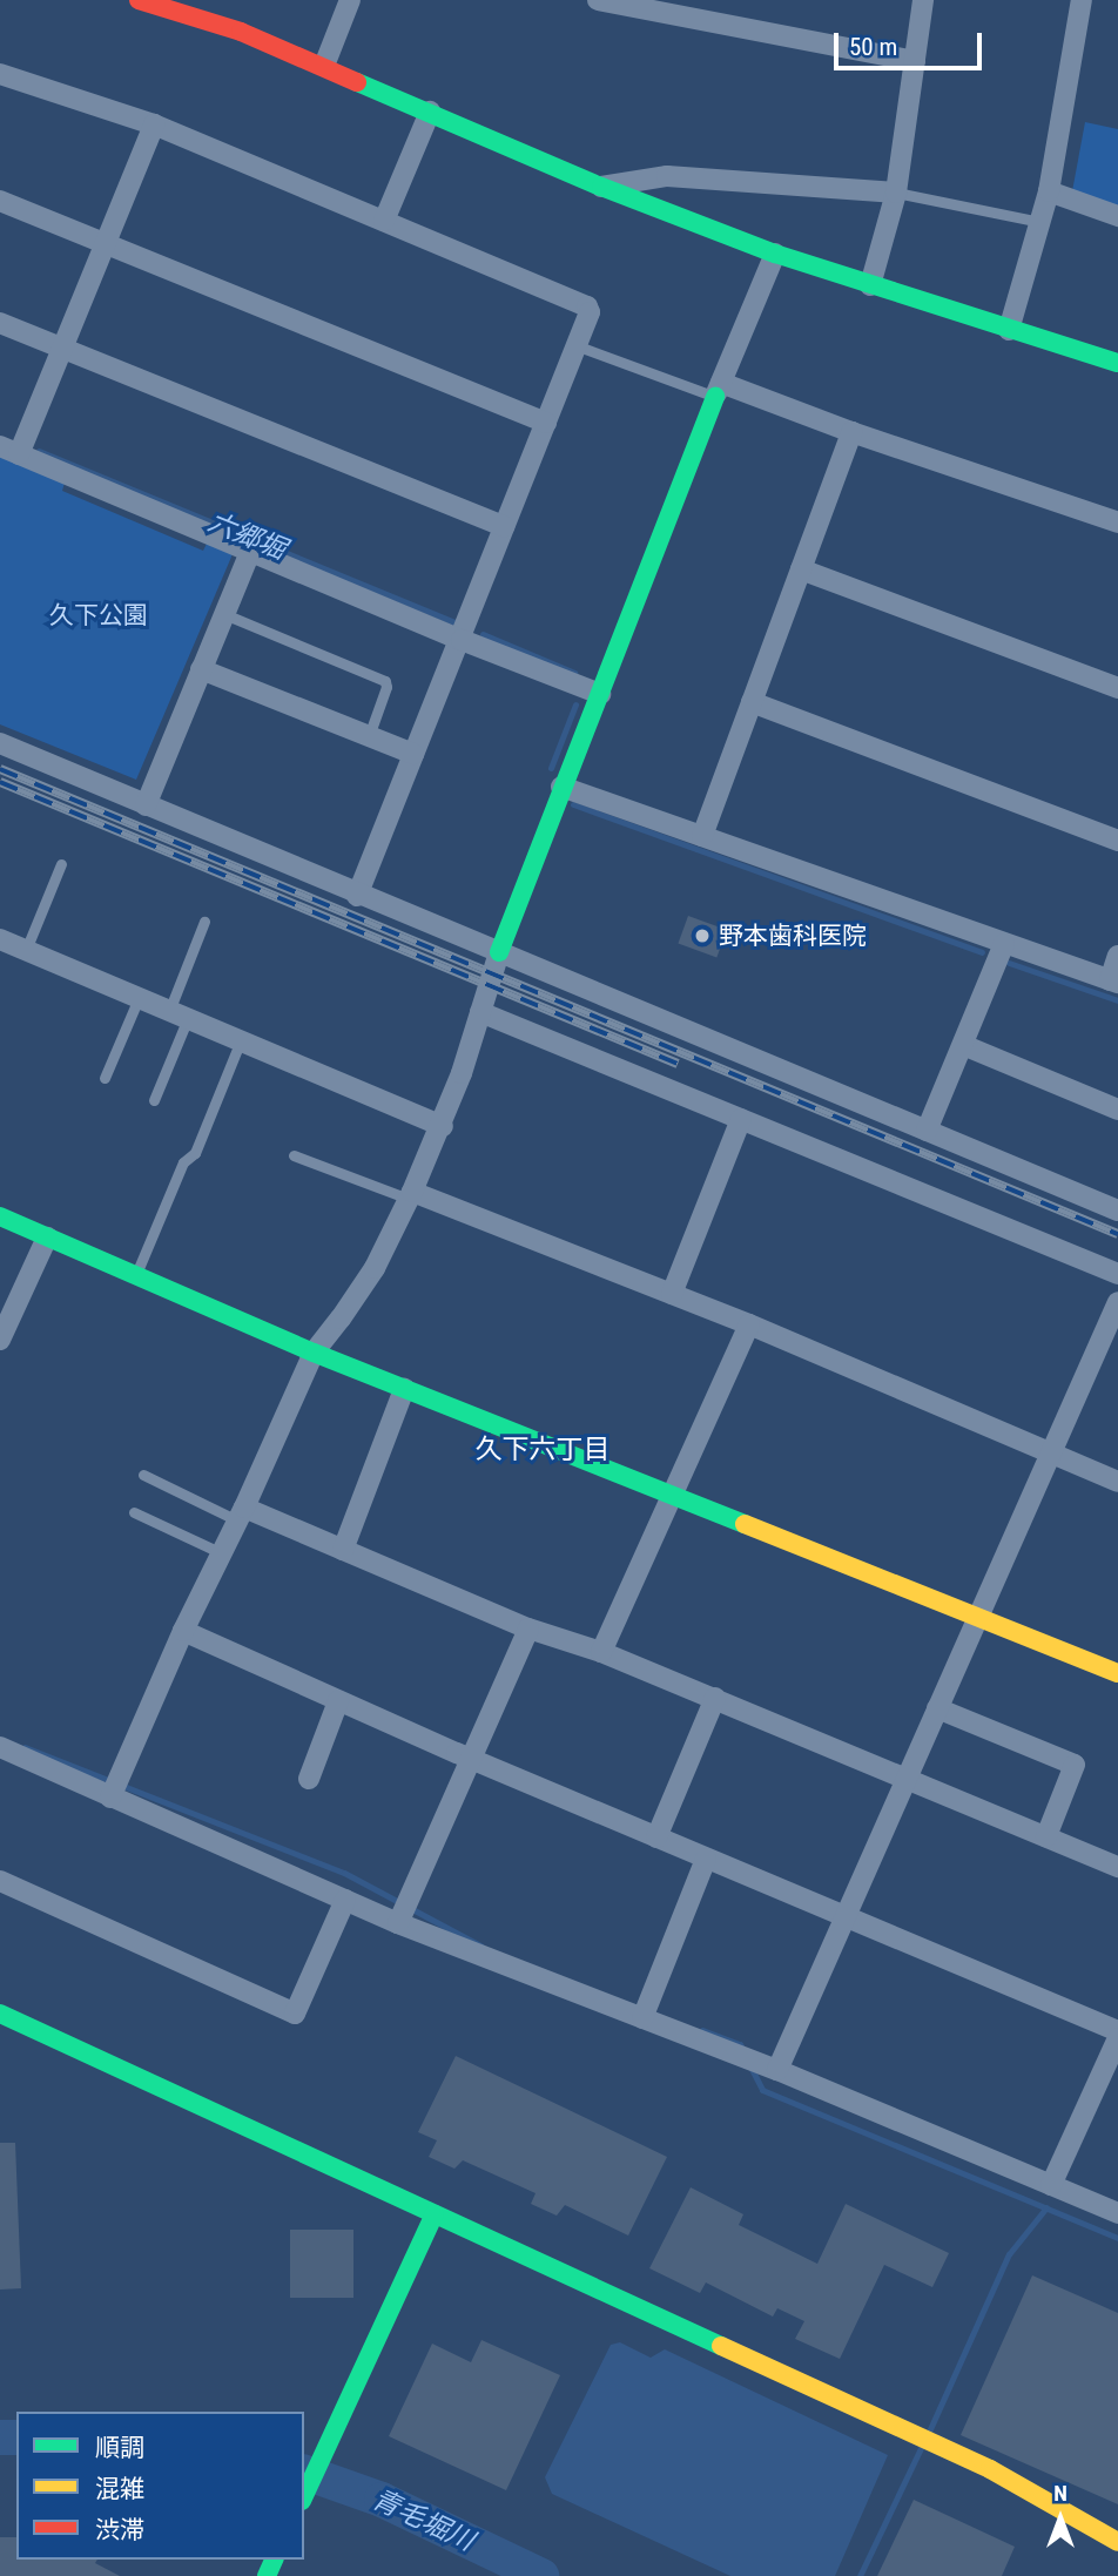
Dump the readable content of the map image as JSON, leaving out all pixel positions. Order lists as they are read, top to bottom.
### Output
{
  "districts": ["久下六丁目"],
  "water": ["六郷堀", "青毛堀川"],
  "parks": ["久下公園"],
  "places": ["野本歯科医院"],
  "legend": ["順調", "混雑", "渋滞"],
  "scale_bar": "50 m",
  "north": "top"
}
